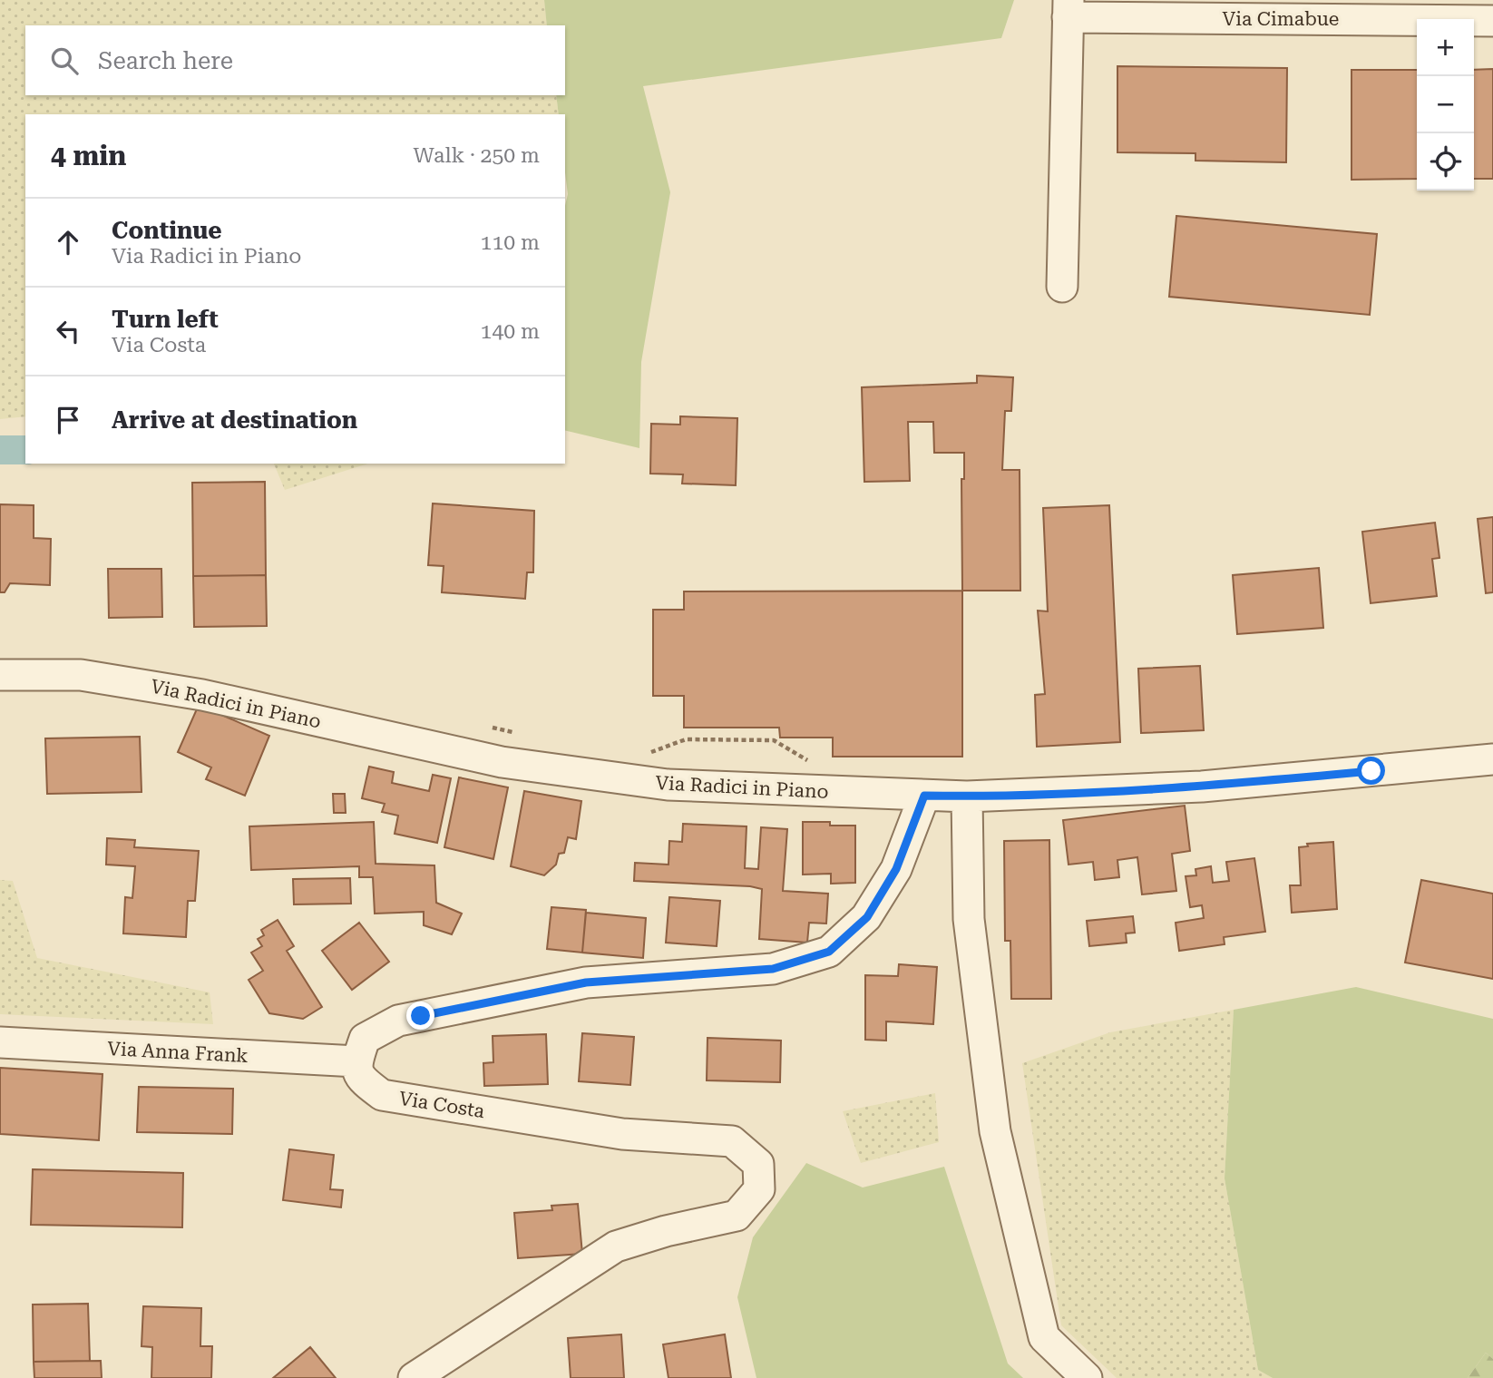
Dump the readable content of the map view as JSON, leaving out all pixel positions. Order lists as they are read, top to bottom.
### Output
{
  "streets": {
    "street": [
      "Via Cimabue",
      "Via Radici in Piano",
      "Via Anna Frank",
      "Via Costa"
    ]
  },
  "crossings": [
    ["Via Anna Frank", "Via Costa"]
  ],
  "page": {
    "map_buttons": ["+", "−"],
    "search": "Search here",
    "heading": ["4 min", "Walk · 250 m"],
    "list": [
      ["Continue", "Via Radici in Piano", "110 m"],
      ["Turn left", "Via Costa", "140 m"],
      "Arrive at destination"
    ]
  }
}
